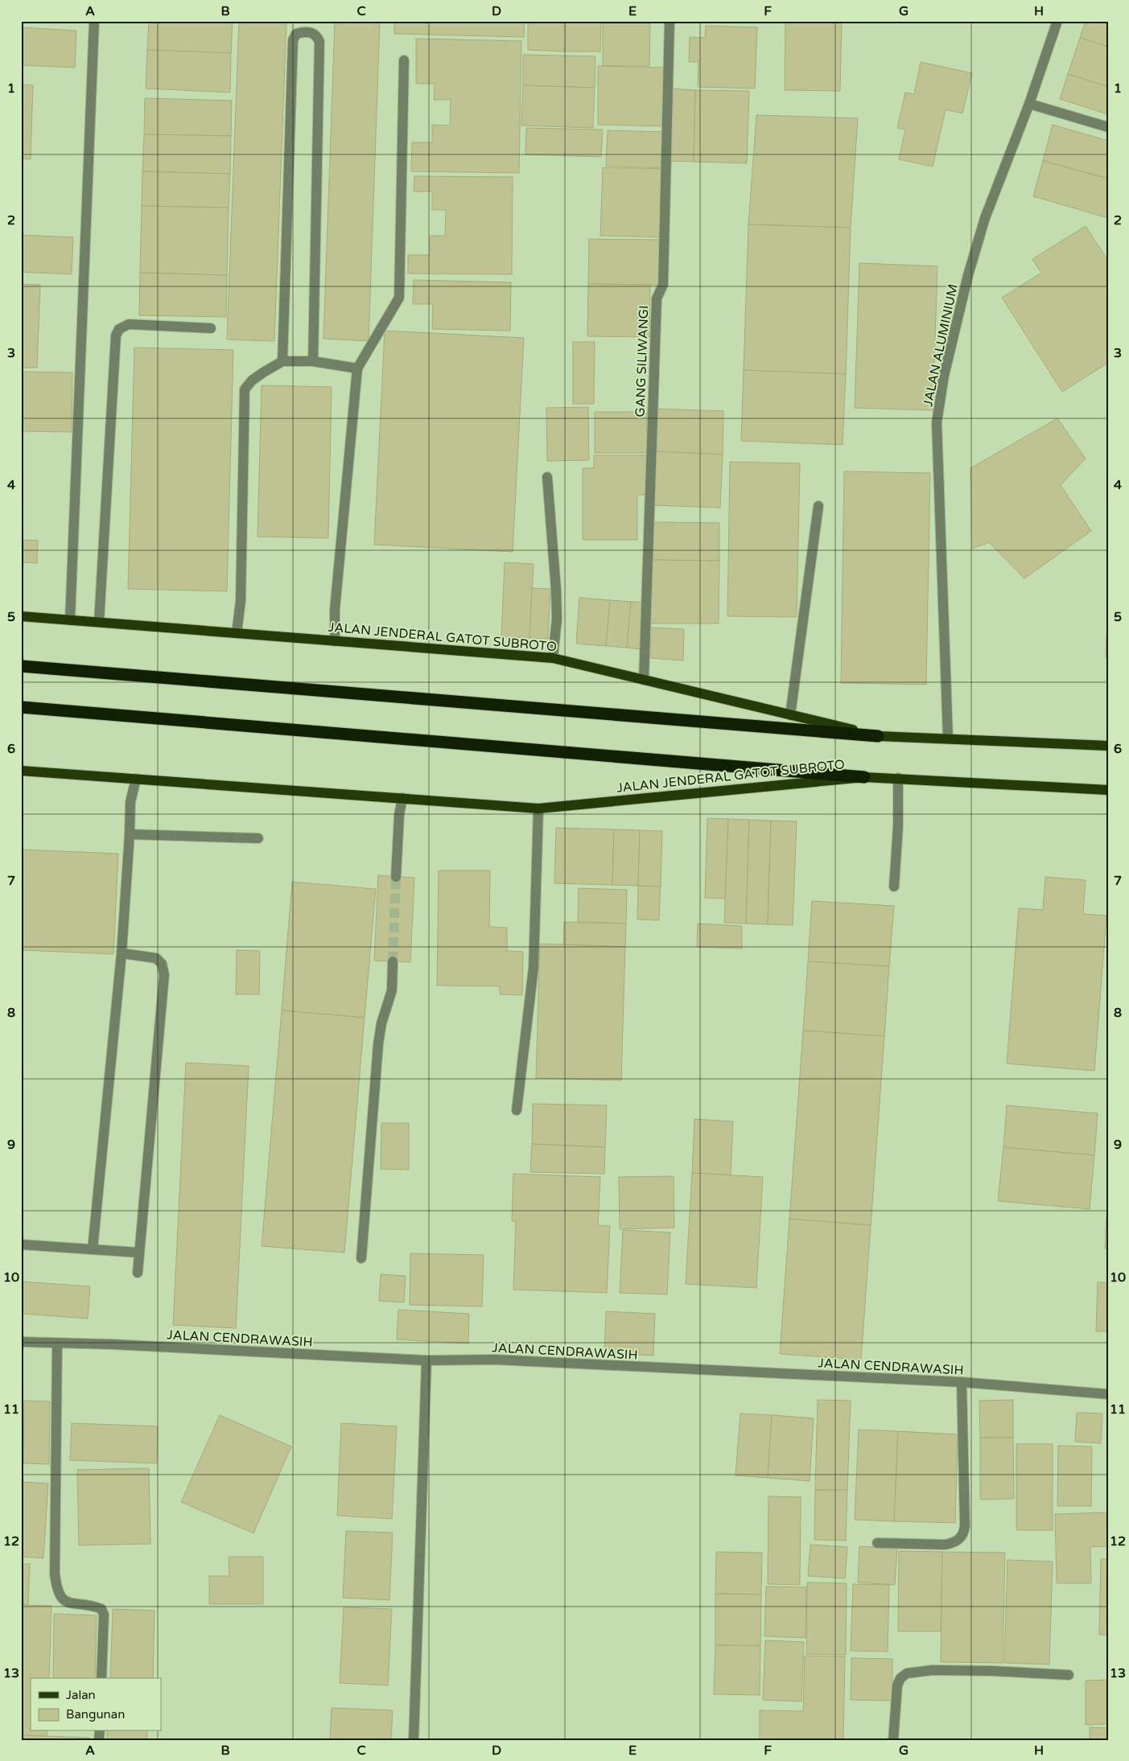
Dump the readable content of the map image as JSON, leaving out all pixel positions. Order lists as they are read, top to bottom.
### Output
{
  "streets": {
    "highway": ["JALAN JENDERAL GATOT SUBROTO"],
    "street": ["JALAN ALUMINIUM", "GANG SILIWANGI", "JALAN CENDRAWASIH"]
  },
  "crossings": [
    ["JALAN ALUMINIUM", "JALAN JENDERAL GATOT SUBROTO"],
    ["GANG SILIWANGI", "JALAN JENDERAL GATOT SUBROTO"]
  ],
  "legend": ["Jalan", "Bangunan"],
  "grid": {
    "columns": [
      "A",
      "B",
      "C",
      "D",
      "E",
      "F",
      "G",
      "H"
    ],
    "rows": [
      "1",
      "2",
      "3",
      "4",
      "5",
      "6",
      "7",
      "8",
      "9",
      "10",
      "11",
      "12",
      "13"
    ]
  }
}
